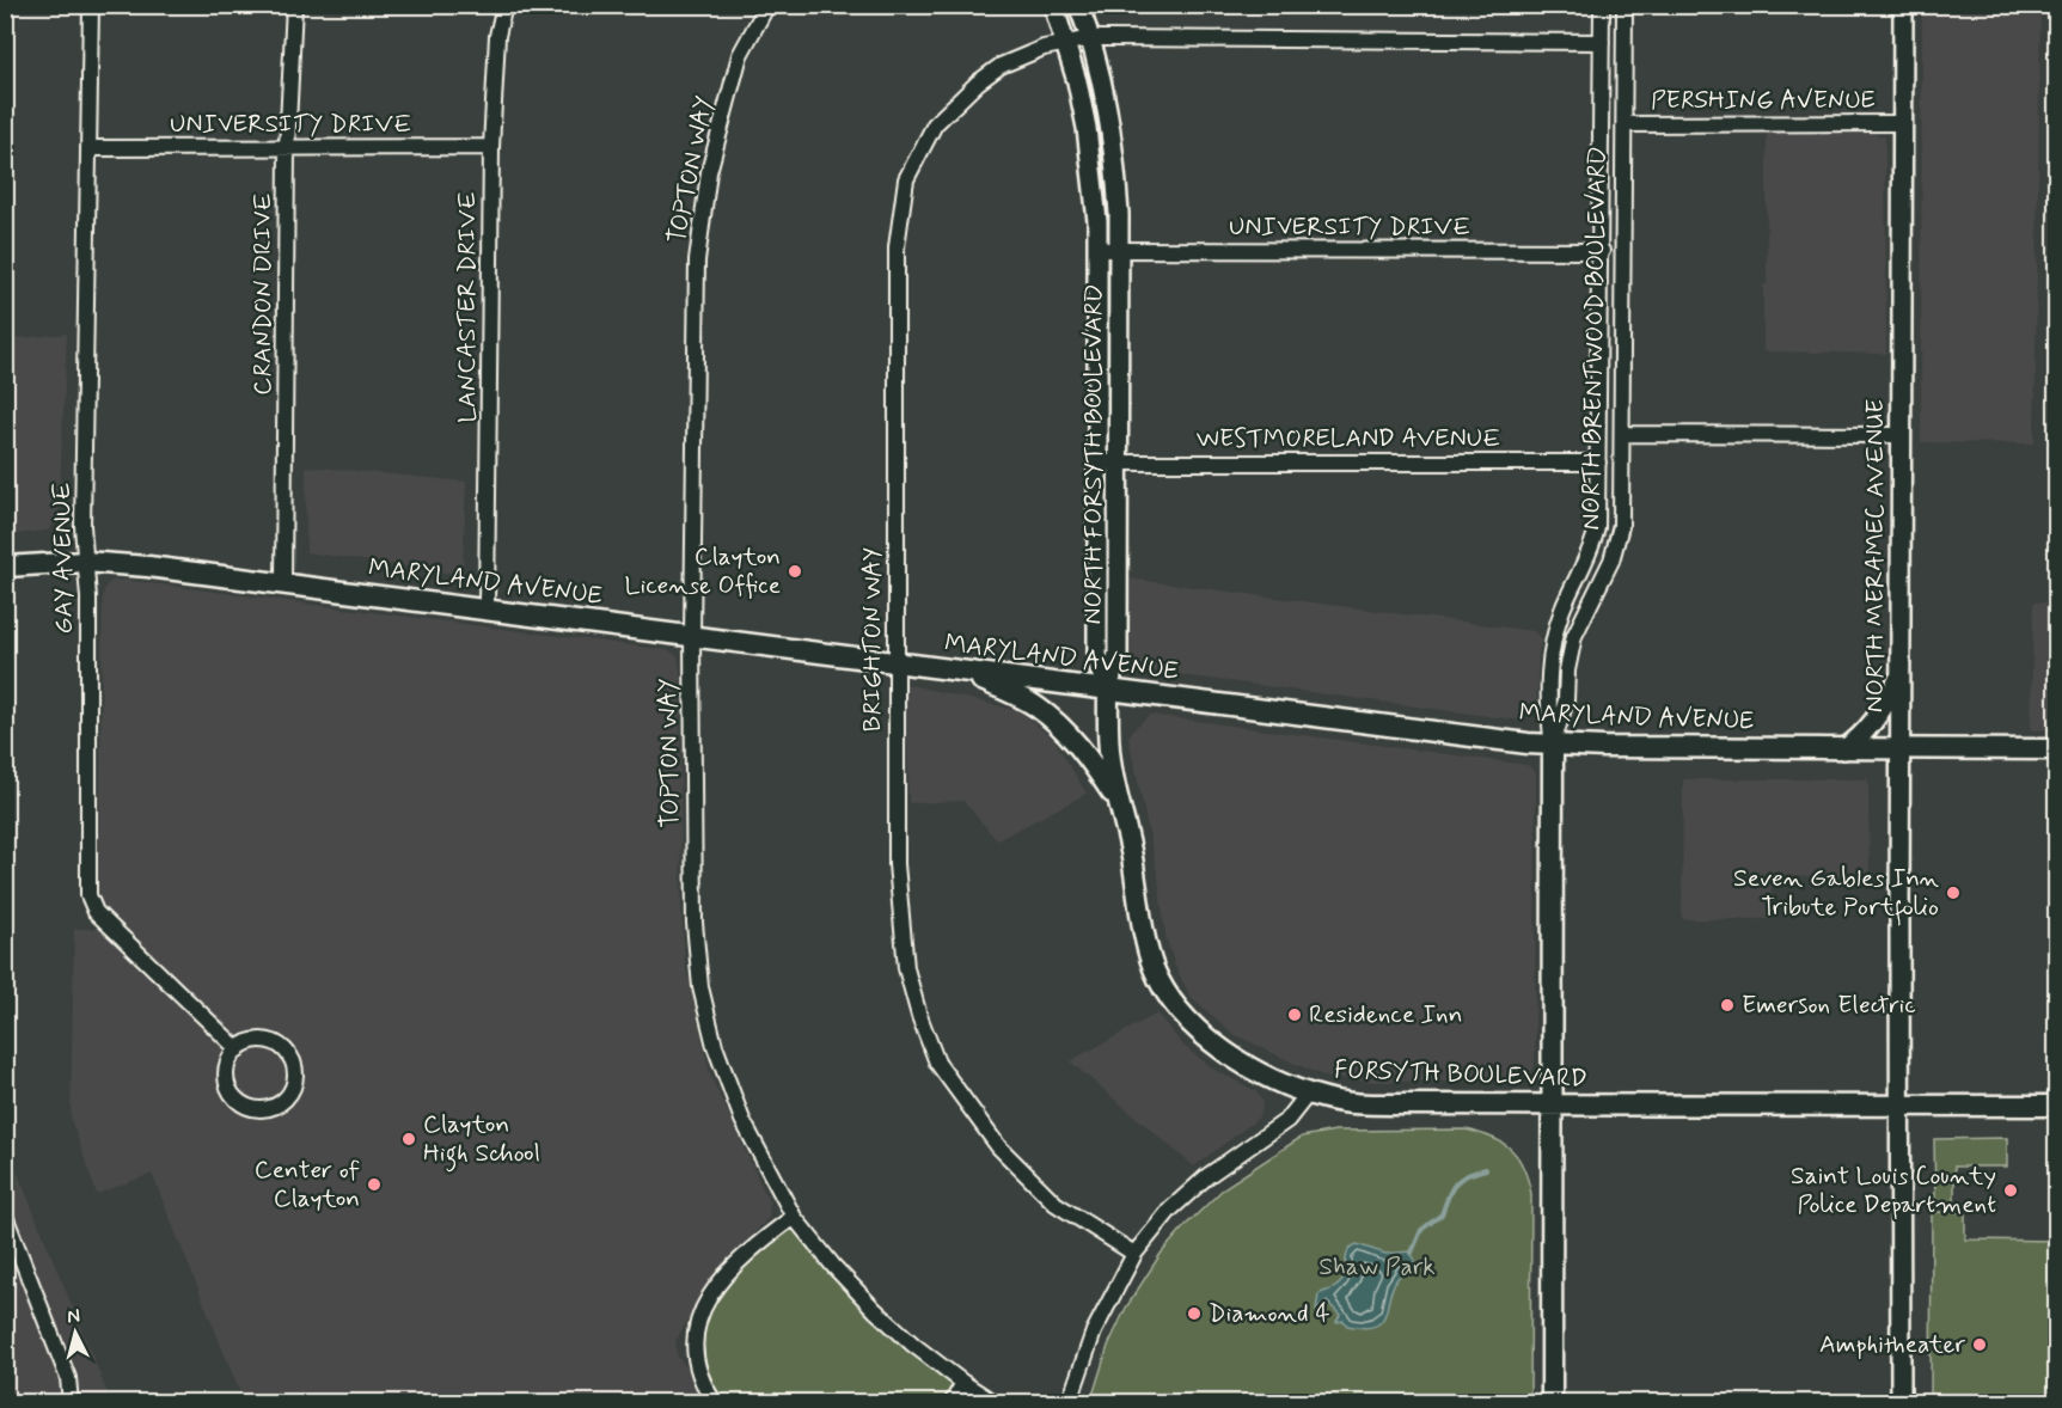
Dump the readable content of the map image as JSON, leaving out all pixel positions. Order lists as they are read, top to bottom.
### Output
{
  "streets": {
    "main road": ["NORTH BRENTWOOD BOULEVARD", "MARYLAND AVENUE", "FORSYTH BOULEVARD"],
    "street": [
      "PERSHING AVENUE",
      "UNIVERSITY DRIVE",
      "TOPTON WAY",
      "CRANDON DRIVE",
      "LANCASTER DRIVE",
      "WESTMORELAND AVENUE",
      "NORTH FORSYTH BOULEVARD",
      "NORTH MERAMEC AVENUE",
      "GAY AVENUE",
      "BRIGHTON WAY"
    ]
  },
  "crossings": [
    ["PERSHING AVENUE", "NORTH BRENTWOOD BOULEVARD"],
    ["PERSHING AVENUE", "NORTH MERAMEC AVENUE"],
    ["UNIVERSITY DRIVE", "CRANDON DRIVE"],
    ["UNIVERSITY DRIVE", "LANCASTER DRIVE"],
    ["UNIVERSITY DRIVE", "NORTH BRENTWOOD BOULEVARD"],
    ["UNIVERSITY DRIVE", "NORTH FORSYTH BOULEVARD"],
    ["UNIVERSITY DRIVE", "GAY AVENUE"],
    ["TOPTON WAY", "MARYLAND AVENUE"],
    ["CRANDON DRIVE", "MARYLAND AVENUE"],
    ["LANCASTER DRIVE", "MARYLAND AVENUE"],
    ["NORTH BRENTWOOD BOULEVARD", "WESTMORELAND AVENUE"],
    ["NORTH BRENTWOOD BOULEVARD", "MARYLAND AVENUE"],
    ["NORTH BRENTWOOD BOULEVARD", "FORSYTH BOULEVARD"],
    ["WESTMORELAND AVENUE", "NORTH FORSYTH BOULEVARD"],
    ["NORTH FORSYTH BOULEVARD", "MARYLAND AVENUE"],
    ["NORTH FORSYTH BOULEVARD", "BRIGHTON WAY"],
    ["NORTH FORSYTH BOULEVARD", "FORSYTH BOULEVARD"],
    ["NORTH MERAMEC AVENUE", "MARYLAND AVENUE"],
    ["NORTH MERAMEC AVENUE", "FORSYTH BOULEVARD"],
    ["GAY AVENUE", "MARYLAND AVENUE"],
    ["MARYLAND AVENUE", "BRIGHTON WAY"],
    ["MARYLAND AVENUE", "FORSYTH BOULEVARD"]
  ],
  "parks": ["Shaw Park"],
  "places": [
    "Clayton License Office",
    "Seven Gables Inn Tribute Portfolio",
    "Emerson Electric",
    "Residence Inn",
    "Clayton High School",
    "Center of Clayton",
    "Saint Louis County Police Department",
    "Diamond 4",
    "Amphitheater"
  ],
  "north": "top"
}
